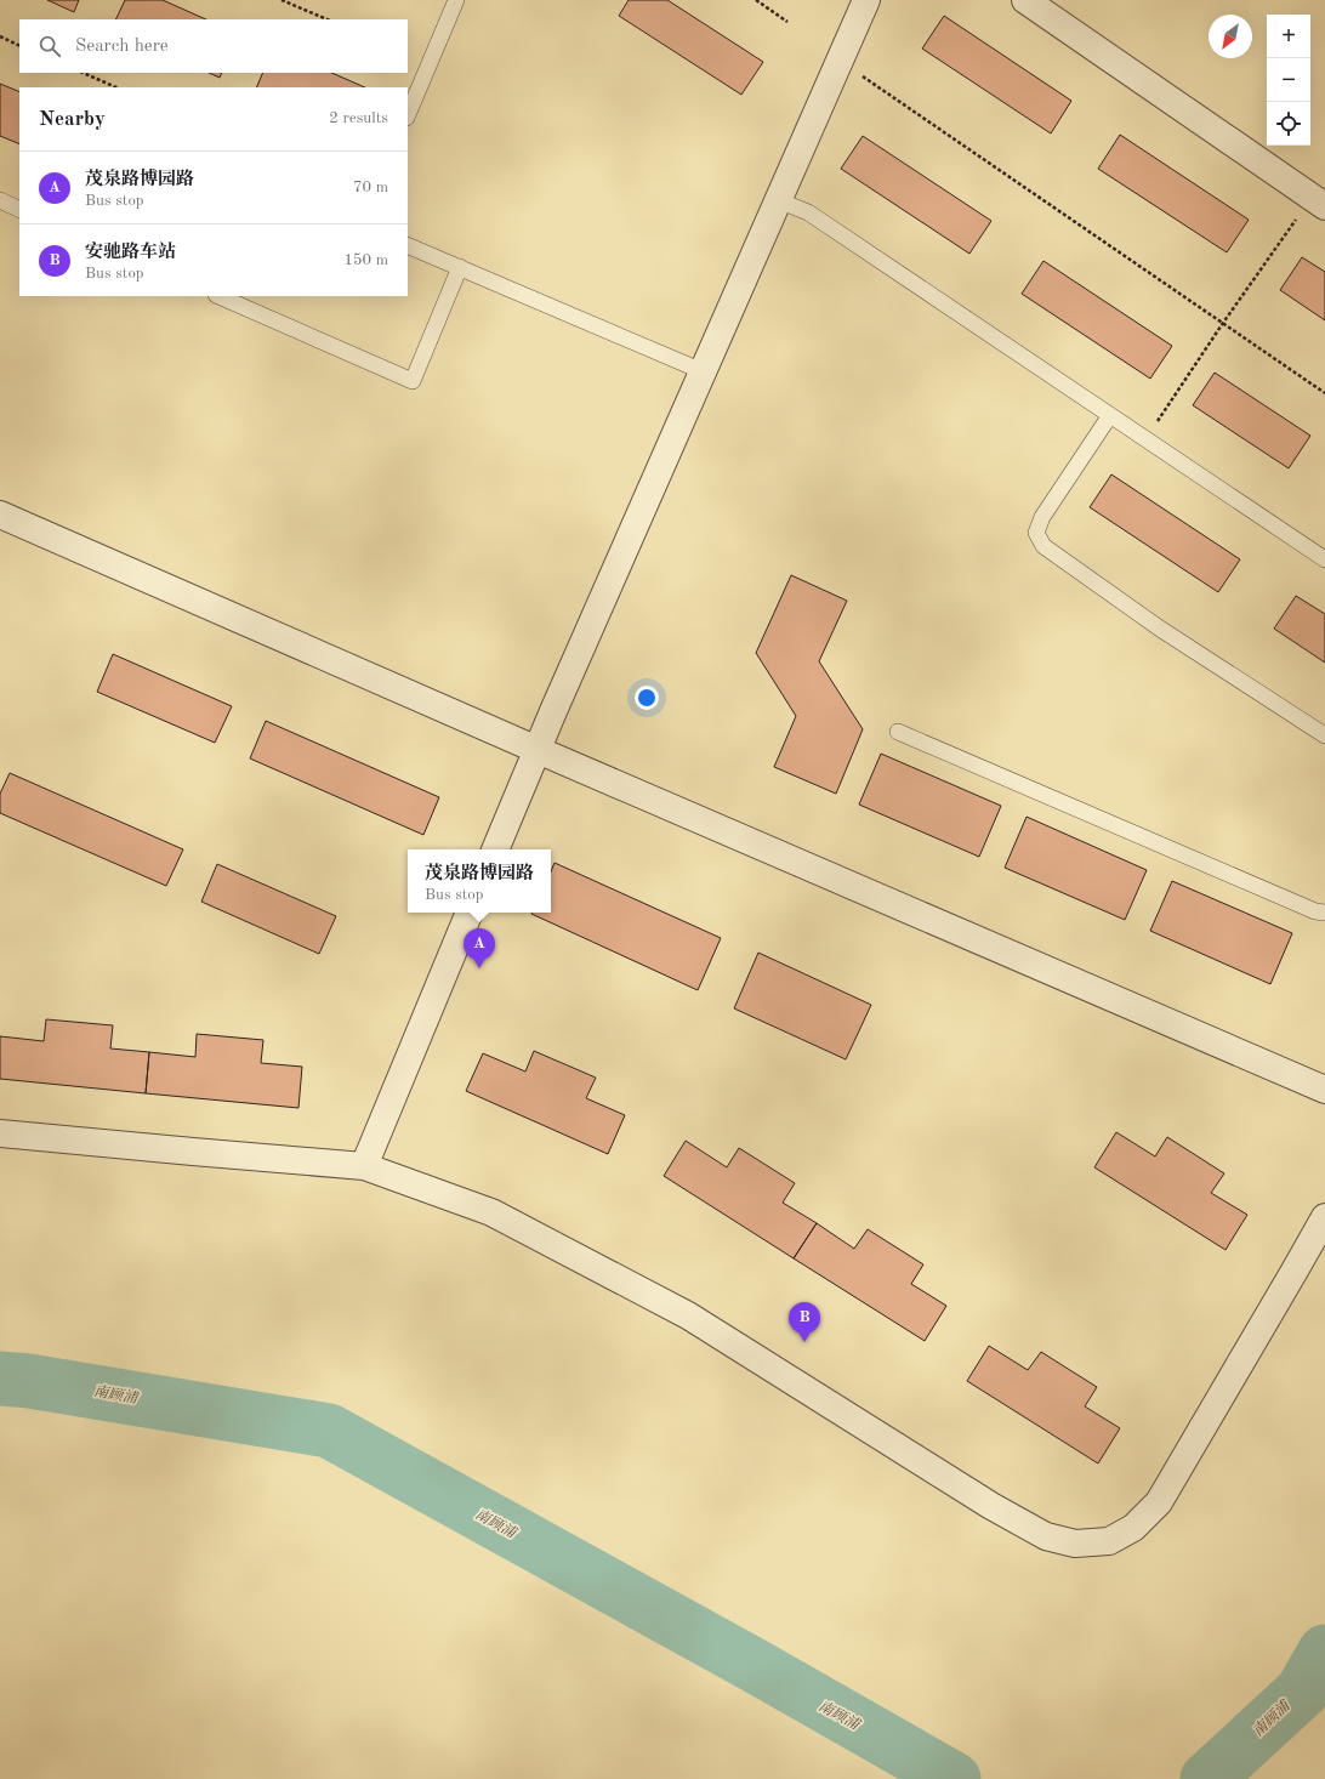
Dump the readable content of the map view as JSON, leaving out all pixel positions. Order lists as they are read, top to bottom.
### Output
{
  "water": ["南顾浦"],
  "north": "bottom left",
  "page": {
    "map_buttons": ["+", "−"],
    "search": "Search here",
    "heading": ["Nearby", "2 results"],
    "list": [
      {
        "mark": "A",
        "name": "茂泉路博园路",
        "note": "Bus stop",
        "value": "70 m"
      },
      {
        "mark": "B",
        "name": "安驰路车站",
        "note": "Bus stop",
        "value": "150 m"
      }
    ],
    "popup": ["茂泉路博园路", "Bus stop"],
    "pins": ["A", "B"]
  }
}
